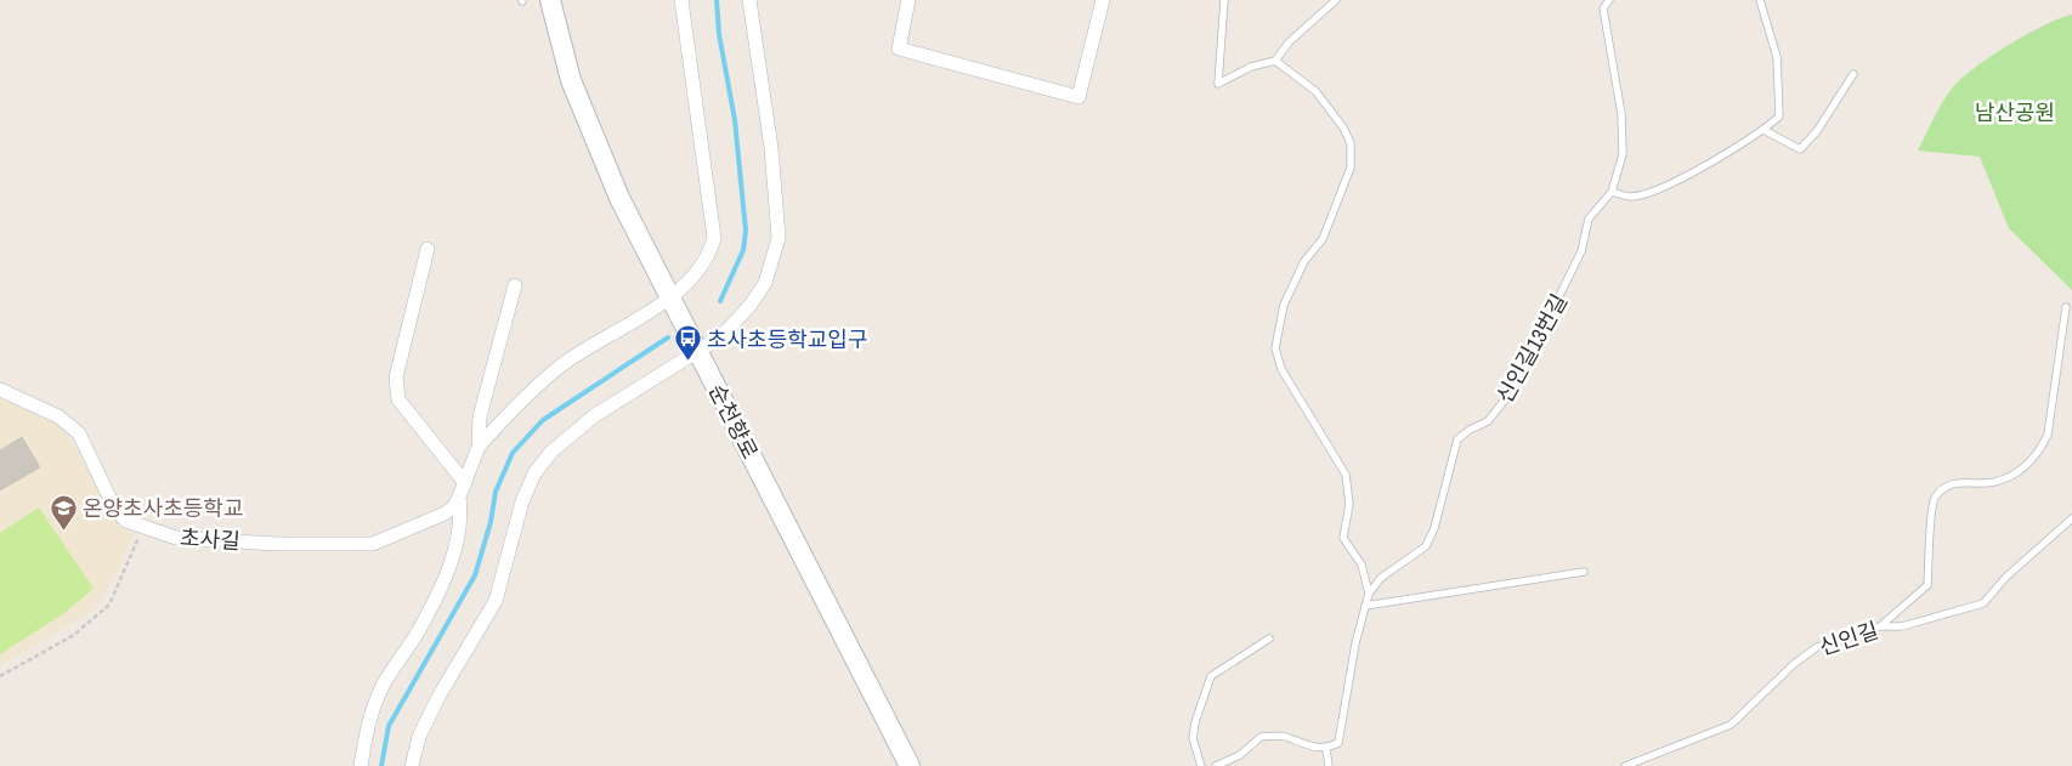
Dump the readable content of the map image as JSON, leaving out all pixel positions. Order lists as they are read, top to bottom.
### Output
{
  "streets": {
    "main road": ["순천향로"],
    "street": ["초사길"],
    "lane": ["신인길13번길", "신인길"]
  },
  "parks": ["남산공원"],
  "places": {
    "bus stop": ["초사초등학교입구"],
    "school or university": ["온양초사초등학교"]
  }
}
